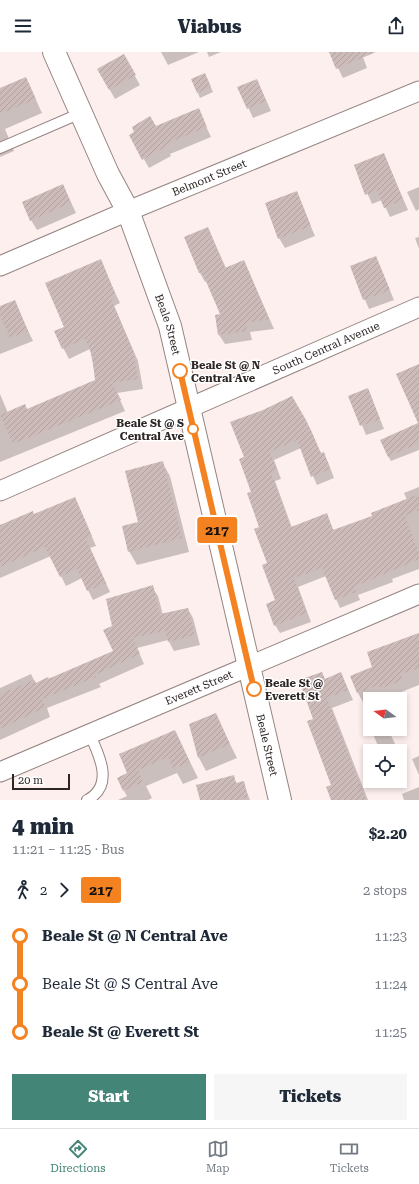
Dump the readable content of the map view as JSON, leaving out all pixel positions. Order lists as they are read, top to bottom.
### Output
{
  "streets": {
    "main road": ["Beale Street"],
    "street": ["Belmont Street", "South Central Avenue", "Everett Street"]
  },
  "crossings": [
    ["Belmont Street", "Beale Street"],
    ["Beale Street", "South Central Avenue"],
    ["Beale Street", "Everett Street"]
  ],
  "places": ["Beale St @ N Central Ave", "Beale St @ S Central Ave", "Beale St @ Everett St"],
  "lines": ["bus line 217"],
  "scale_bar": "20 m",
  "north": "left",
  "page": {
    "header": "Viabus",
    "on_map": "217",
    "scale": "20 m",
    "heading": ["4 min", "11:21 – 11:25 · Bus", "$2.20"],
    "legs": ["2", "217", "2 stops"],
    "list": [
      {
        "name": "Beale St @ N Central Ave",
        "value": "11:23"
      },
      {
        "name": "Beale St @ S Central Ave",
        "value": "11:24"
      },
      {
        "name": "Beale St @ Everett St",
        "value": "11:25"
      }
    ],
    "buttons": ["Start", "Tickets"],
    "tabs": ["Directions", "Map", "Tickets"]
  }
}
